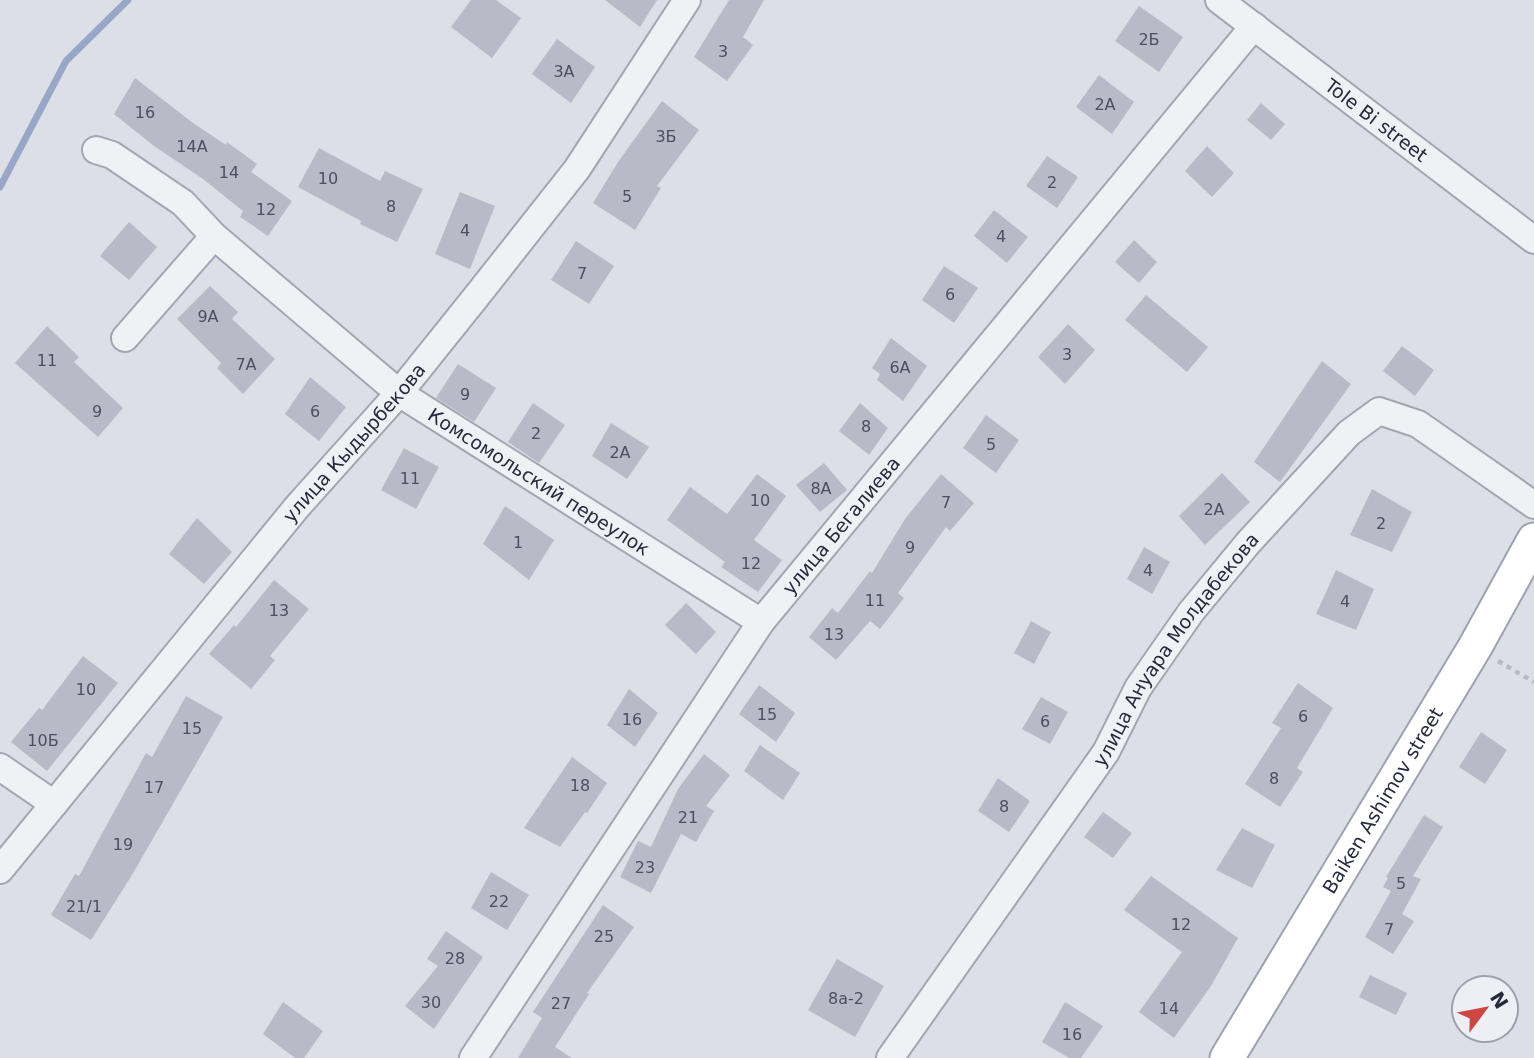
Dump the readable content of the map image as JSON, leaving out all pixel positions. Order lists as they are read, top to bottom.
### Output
{
  "streets": {
    "main road": ["Baiken Ashimov street"],
    "street": [
      "Tole Bi street",
      "улица Кыдырбекова",
      "Комсомольский переулок",
      "улица Бегалиева",
      "улица Ануара Молдабекова"
    ]
  },
  "crossings": [
    ["Tole Bi street", "улица Бегалиева"],
    ["улица Кыдырбекова", "Комсомольский переулок"],
    ["Комсомольский переулок", "улица Бегалиева"]
  ],
  "house_numbers": [
    "2Б",
    "3",
    "3А",
    "2А",
    "16",
    "3Б",
    "14А",
    "14",
    "10",
    "2",
    "5",
    "8",
    "12",
    "4",
    "4",
    "7",
    "6",
    "9А",
    "3",
    "11",
    "7А",
    "6А",
    "9",
    "9",
    "6",
    "8",
    "2",
    "5",
    "2А",
    "11",
    "8А",
    "10",
    "7",
    "2А",
    "2",
    "1",
    "9",
    "12",
    "4",
    "11",
    "4",
    "13",
    "13",
    "10",
    "15",
    "6",
    "16",
    "6",
    "15",
    "10Б",
    "8",
    "18",
    "17",
    "8",
    "21",
    "19",
    "23",
    "5",
    "22",
    "21/1",
    "12",
    "7",
    "25",
    "28",
    "8а-2",
    "30",
    "27",
    "14",
    "16"
  ],
  "north": "top right"
}
